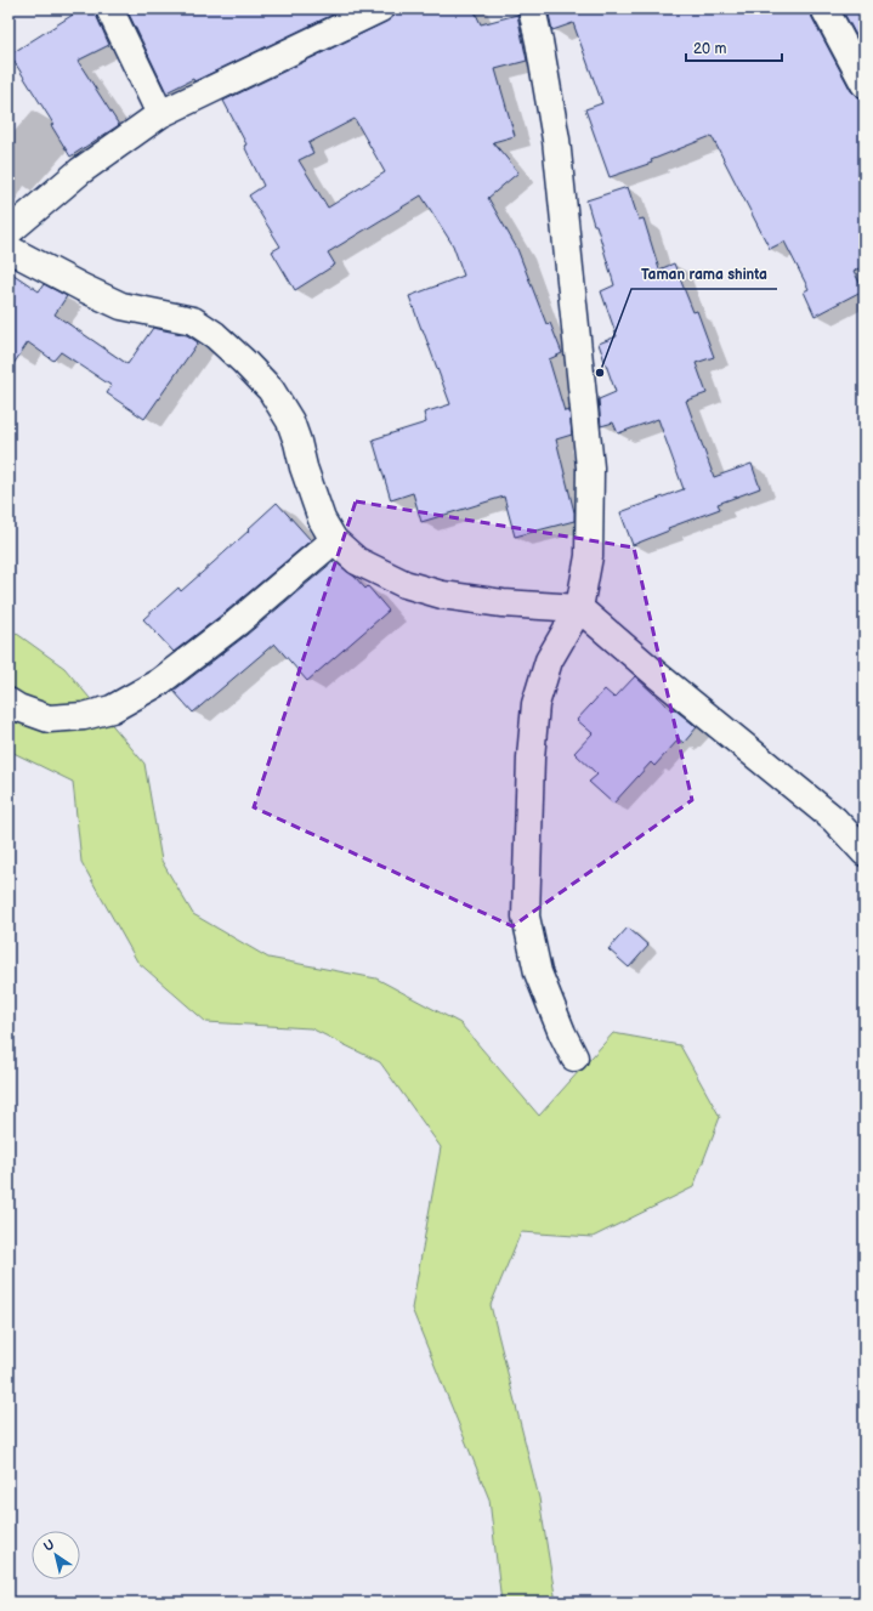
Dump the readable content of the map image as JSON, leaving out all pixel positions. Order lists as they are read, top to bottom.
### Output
{
  "places": ["Taman rama shinta"],
  "scale_bar": "20 m",
  "north": "top left"
}
